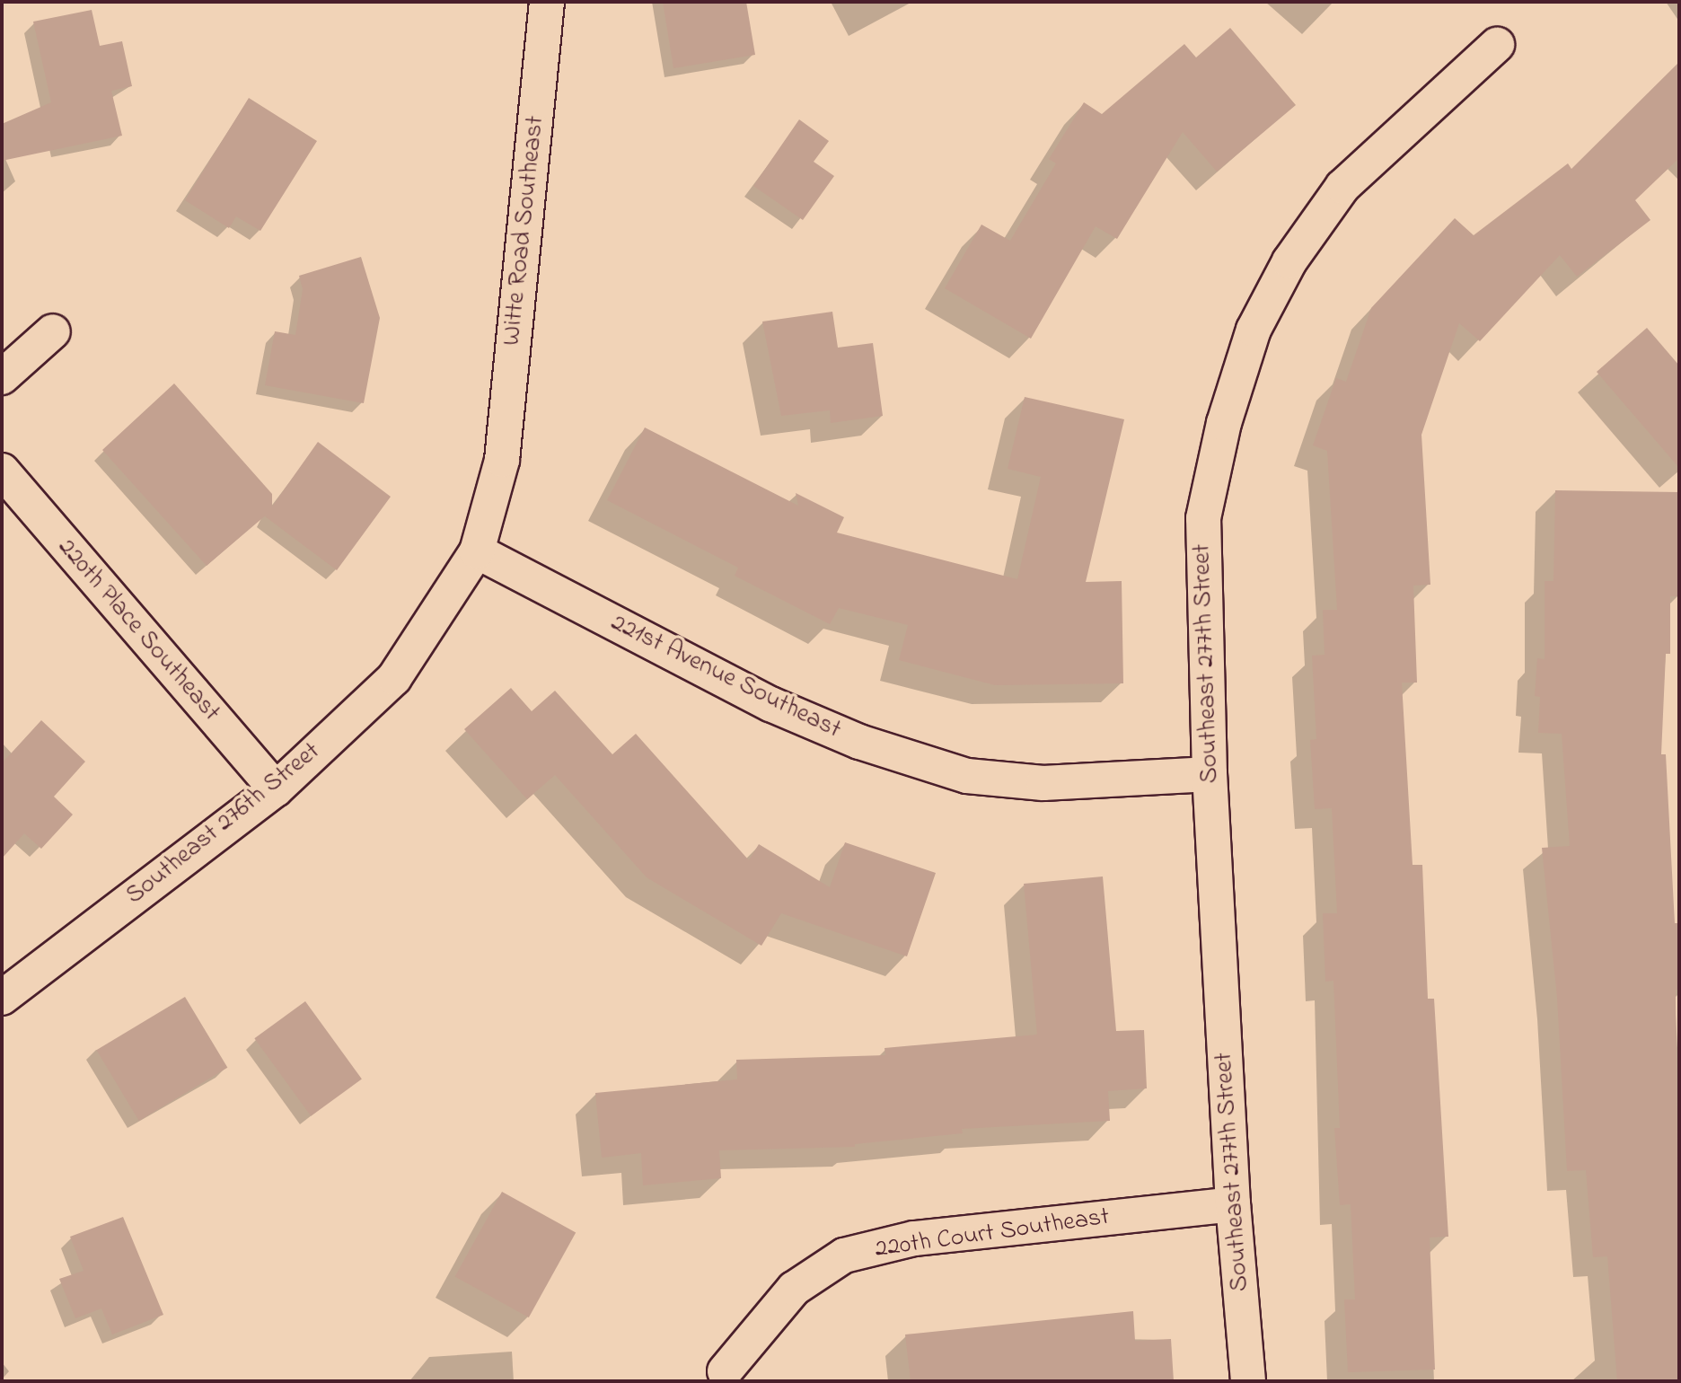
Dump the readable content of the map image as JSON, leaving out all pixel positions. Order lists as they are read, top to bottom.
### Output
{
  "streets": {
    "street": [
      "Witte Road Southeast",
      "220th Place Southeast",
      "Southeast 277th Street",
      "221st Avenue Southeast",
      "Southeast 276th Street",
      "220th Court Southeast"
    ]
  },
  "crossings": [
    ["Witte Road Southeast", "Southeast 276th Street"],
    ["220th Place Southeast", "Southeast 276th Street"],
    ["Southeast 277th Street", "221st Avenue Southeast"],
    ["Southeast 277th Street", "220th Court Southeast"],
    ["221st Avenue Southeast", "Southeast 276th Street"]
  ]
}
